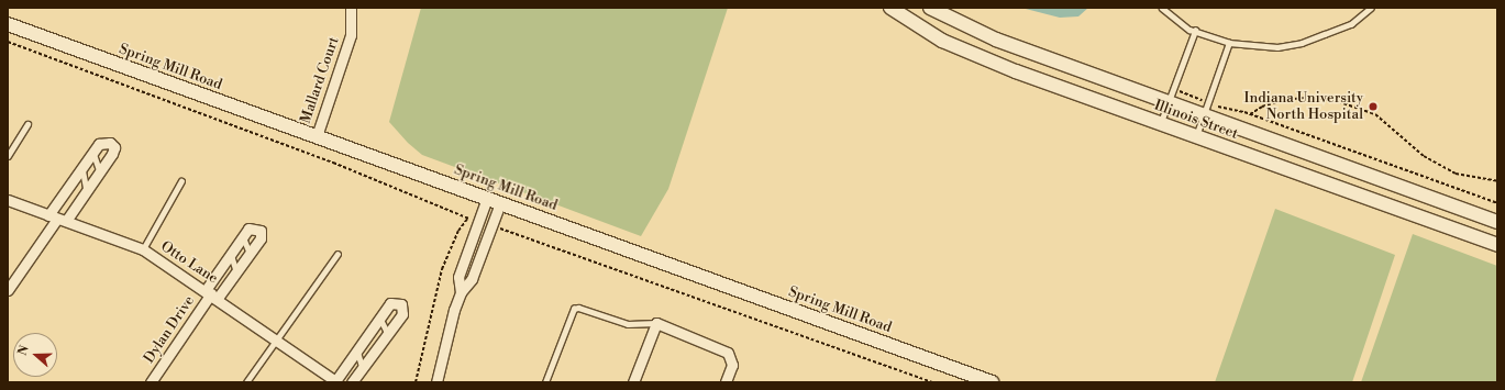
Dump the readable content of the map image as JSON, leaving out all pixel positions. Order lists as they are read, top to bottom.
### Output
{
  "streets": {
    "street": [
      "Spring Mill Road",
      "Mallard Court",
      "Illinois Street",
      "Otto Lane",
      "Dylan Drive"
    ]
  },
  "crossings": [
    ["Spring Mill Road", "Mallard Court"],
    ["Otto Lane", "Dylan Drive"]
  ],
  "places": ["Indiana University North Hospital"],
  "north": "left"
}
